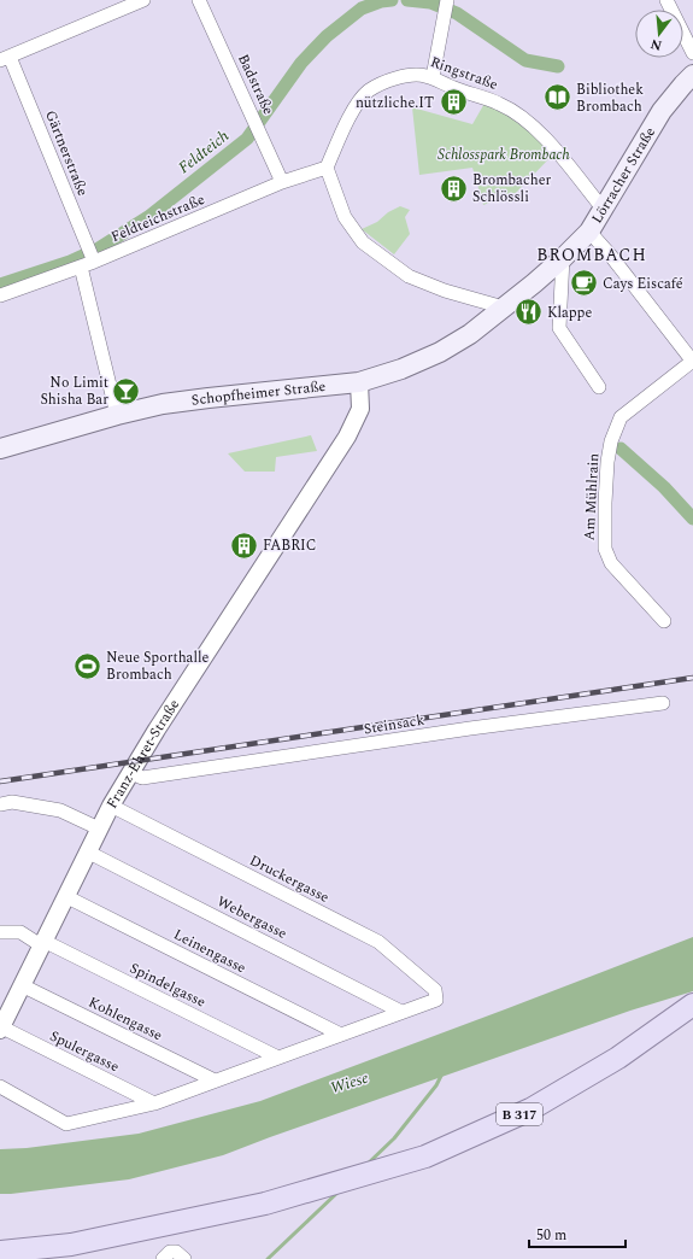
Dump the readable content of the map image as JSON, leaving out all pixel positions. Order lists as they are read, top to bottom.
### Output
{
  "streets": {
    "main road": ["Lörracher Straße", "Schopfheimer Straße", "B 317"],
    "street": [
      "Ringstraße",
      "Badstraße",
      "Gärtnerstraße",
      "Feldteichstraße",
      "Am Mühlrain",
      "Steinsack",
      "Franz-Ehret-Straße",
      "Druckergasse",
      "Webergasse",
      "Leinengasse",
      "Spindelgasse",
      "Kohlengasse",
      "Spulergasse"
    ]
  },
  "crossings": [
    ["Ringstraße", "Lörracher Straße"],
    ["Ringstraße", "Feldteichstraße"],
    ["Badstraße", "Feldteichstraße"],
    ["Gärtnerstraße", "Feldteichstraße"],
    ["Lörracher Straße", "Schopfheimer Straße"],
    ["Schopfheimer Straße", "Franz-Ehret-Straße"],
    ["Steinsack", "Franz-Ehret-Straße"],
    ["Franz-Ehret-Straße", "Druckergasse"],
    ["Franz-Ehret-Straße", "Webergasse"],
    ["Franz-Ehret-Straße", "Leinengasse"],
    ["Franz-Ehret-Straße", "Spindelgasse"],
    ["Franz-Ehret-Straße", "Kohlengasse"],
    ["Franz-Ehret-Straße", "Spulergasse"],
    ["Druckergasse", "Webergasse"]
  ],
  "districts": ["BROMBACH"],
  "water": ["Feldteich", "Wiese"],
  "parks": ["Schlosspark Brombach"],
  "places": {
    "library": ["Bibliothek Brombach"],
    "building": ["nützliche.IT", "Brombacher Schlössli", "FABRIC"],
    "cafe": ["Cays Eiscafé"],
    "restaurant": ["Klappe"],
    "bar": ["No Limit Shisha Bar"],
    "sports": ["Neue Sporthalle Brombach"]
  },
  "scale_bar": "50 m",
  "north": "bottom"
}
